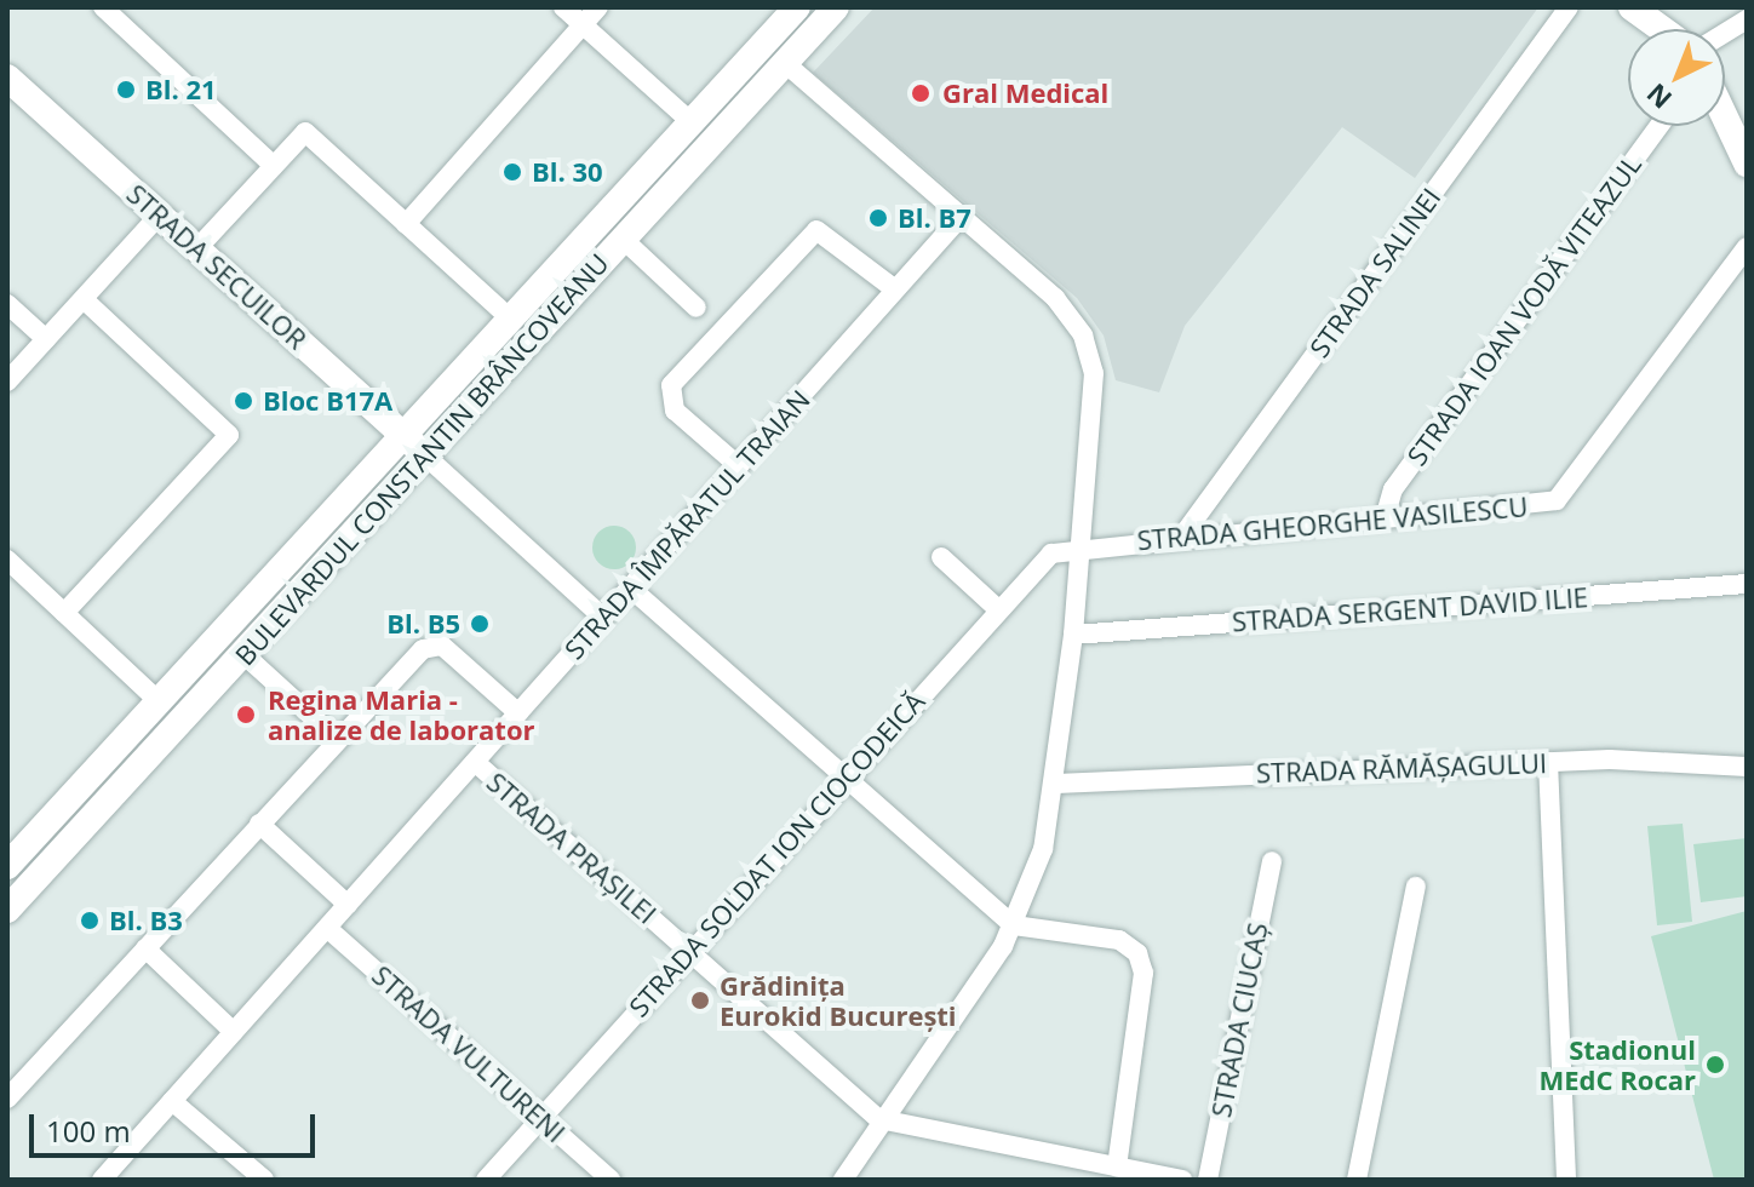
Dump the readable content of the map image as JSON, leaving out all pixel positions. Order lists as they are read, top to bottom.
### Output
{
  "streets": {
    "main road": ["STRADA SECUILOR", "BULEVARDUL CONSTANTIN BRÂNCOVEANU"],
    "street": [
      "STRADA SALINEI",
      "STRADA IOAN VODĂ VITEAZUL",
      "STRADA GHEORGHE VASILESCU",
      "STRADA ÎMPĂRATUL TRAIAN",
      "STRADA SERGENT DAVID ILIE",
      "STRADA RĂMĂȘAGULUI",
      "STRADA PRAȘILEI",
      "STRADA SOLDAT ION CIOCODEICĂ",
      "STRADA CIUCAȘ",
      "STRADA VULTURENI"
    ]
  },
  "crossings": [
    ["STRADA SECUILOR", "BULEVARDUL CONSTANTIN BRÂNCOVEANU"],
    ["STRADA SALINEI", "STRADA GHEORGHE VASILESCU"],
    ["STRADA IOAN VODĂ VITEAZUL", "STRADA GHEORGHE VASILESCU"],
    ["STRADA GHEORGHE VASILESCU", "STRADA SOLDAT ION CIOCODEICĂ"],
    ["STRADA ÎMPĂRATUL TRAIAN", "STRADA PRAȘILEI"],
    ["STRADA ÎMPĂRATUL TRAIAN", "STRADA VULTURENI"],
    ["STRADA PRAȘILEI", "STRADA SOLDAT ION CIOCODEICĂ"],
    ["STRADA SOLDAT ION CIOCODEICĂ", "STRADA VULTURENI"]
  ],
  "places": [
    "Bl. 21",
    "Gral Medical",
    "Bl. 30",
    "Bl. B7",
    "Bloc B17A",
    "Bl. B5",
    "Regina Maria - analize de laborator",
    "Bl. B3",
    "Grădinița Eurokid București",
    "Stadionul MEdC Rocar"
  ],
  "scale_bar": "100 m",
  "north": "bottom left"
}
